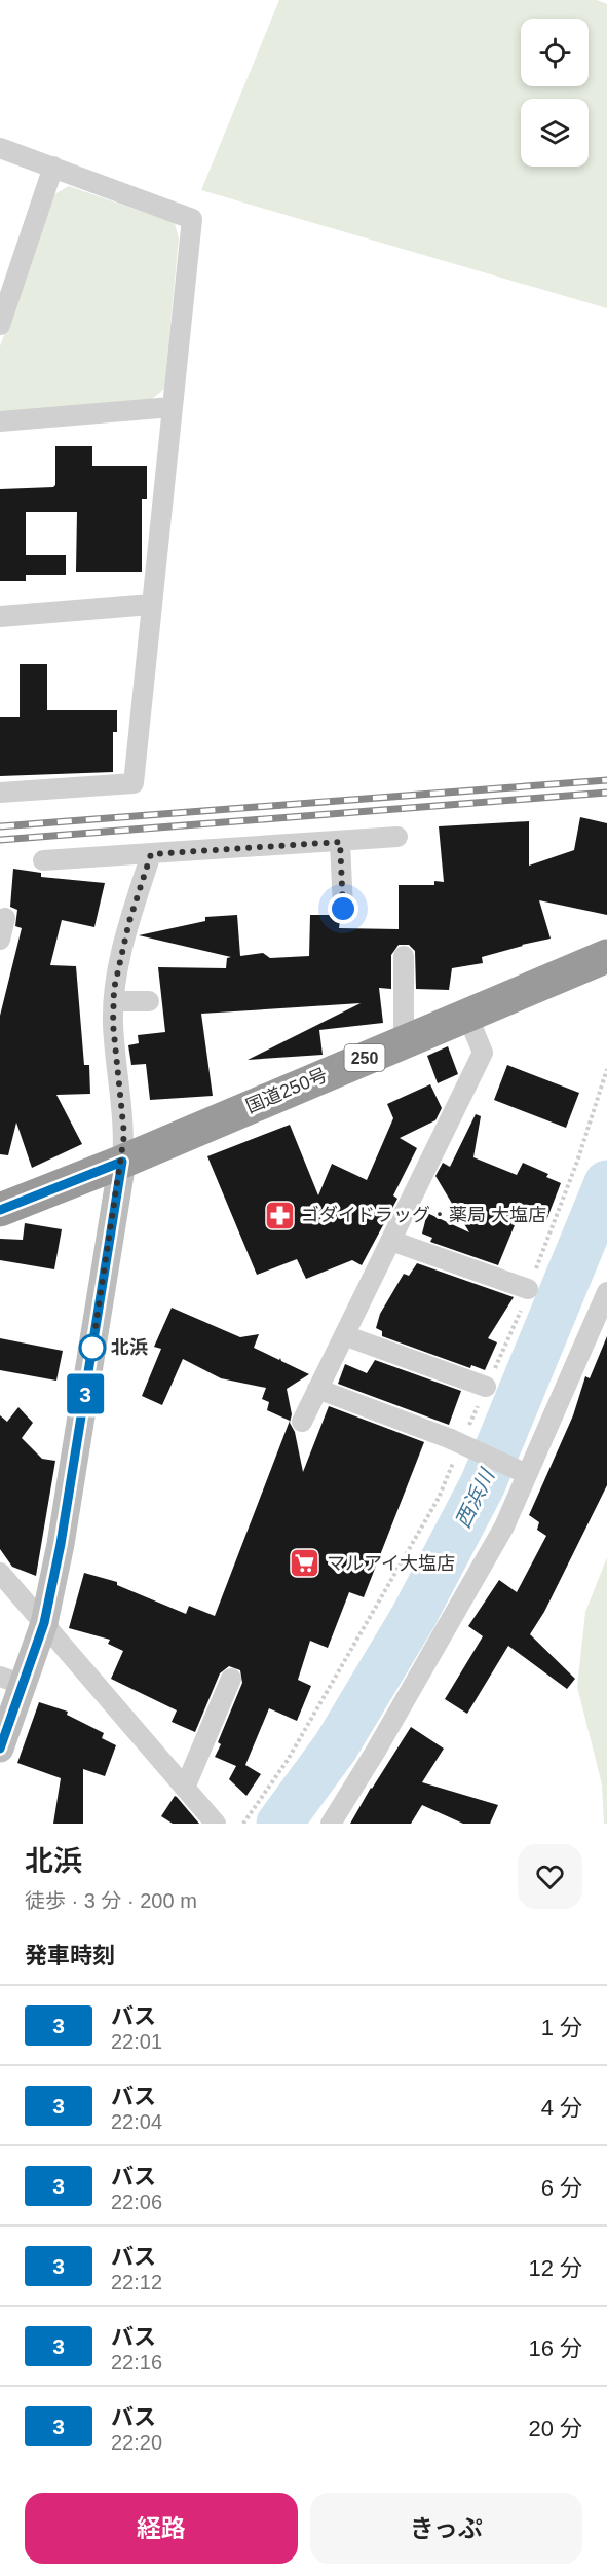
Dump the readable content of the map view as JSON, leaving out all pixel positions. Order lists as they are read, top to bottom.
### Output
{
  "streets": {
    "highway": ["250", "国道250号"]
  },
  "water": ["西浜川"],
  "places": {
    "pharmacy": ["ゴダイドラッグ・薬局 大塩店"],
    "other": ["北浜"],
    "supermarket": ["マルアイ大塩店"]
  },
  "lines": ["bus line 3"],
  "page": {
    "on_map": "3",
    "heading": [
      ["北浜", "徒歩 · 3 分 · 200 m"],
      "発車時刻"
    ],
    "list": [
      {
        "mark": "3",
        "name": "バス",
        "note": "22:01",
        "value": "1 分"
      },
      {
        "mark": "3",
        "name": "バス",
        "note": "22:04",
        "value": "4 分"
      },
      {
        "mark": "3",
        "name": "バス",
        "note": "22:06",
        "value": "6 分"
      },
      {
        "mark": "3",
        "name": "バス",
        "note": "22:12",
        "value": "12 分"
      },
      {
        "mark": "3",
        "name": "バス",
        "note": "22:16",
        "value": "16 分"
      },
      {
        "mark": "3",
        "name": "バス",
        "note": "22:20",
        "value": "20 分"
      }
    ],
    "buttons": ["経路", "きっぷ"]
  }
}
